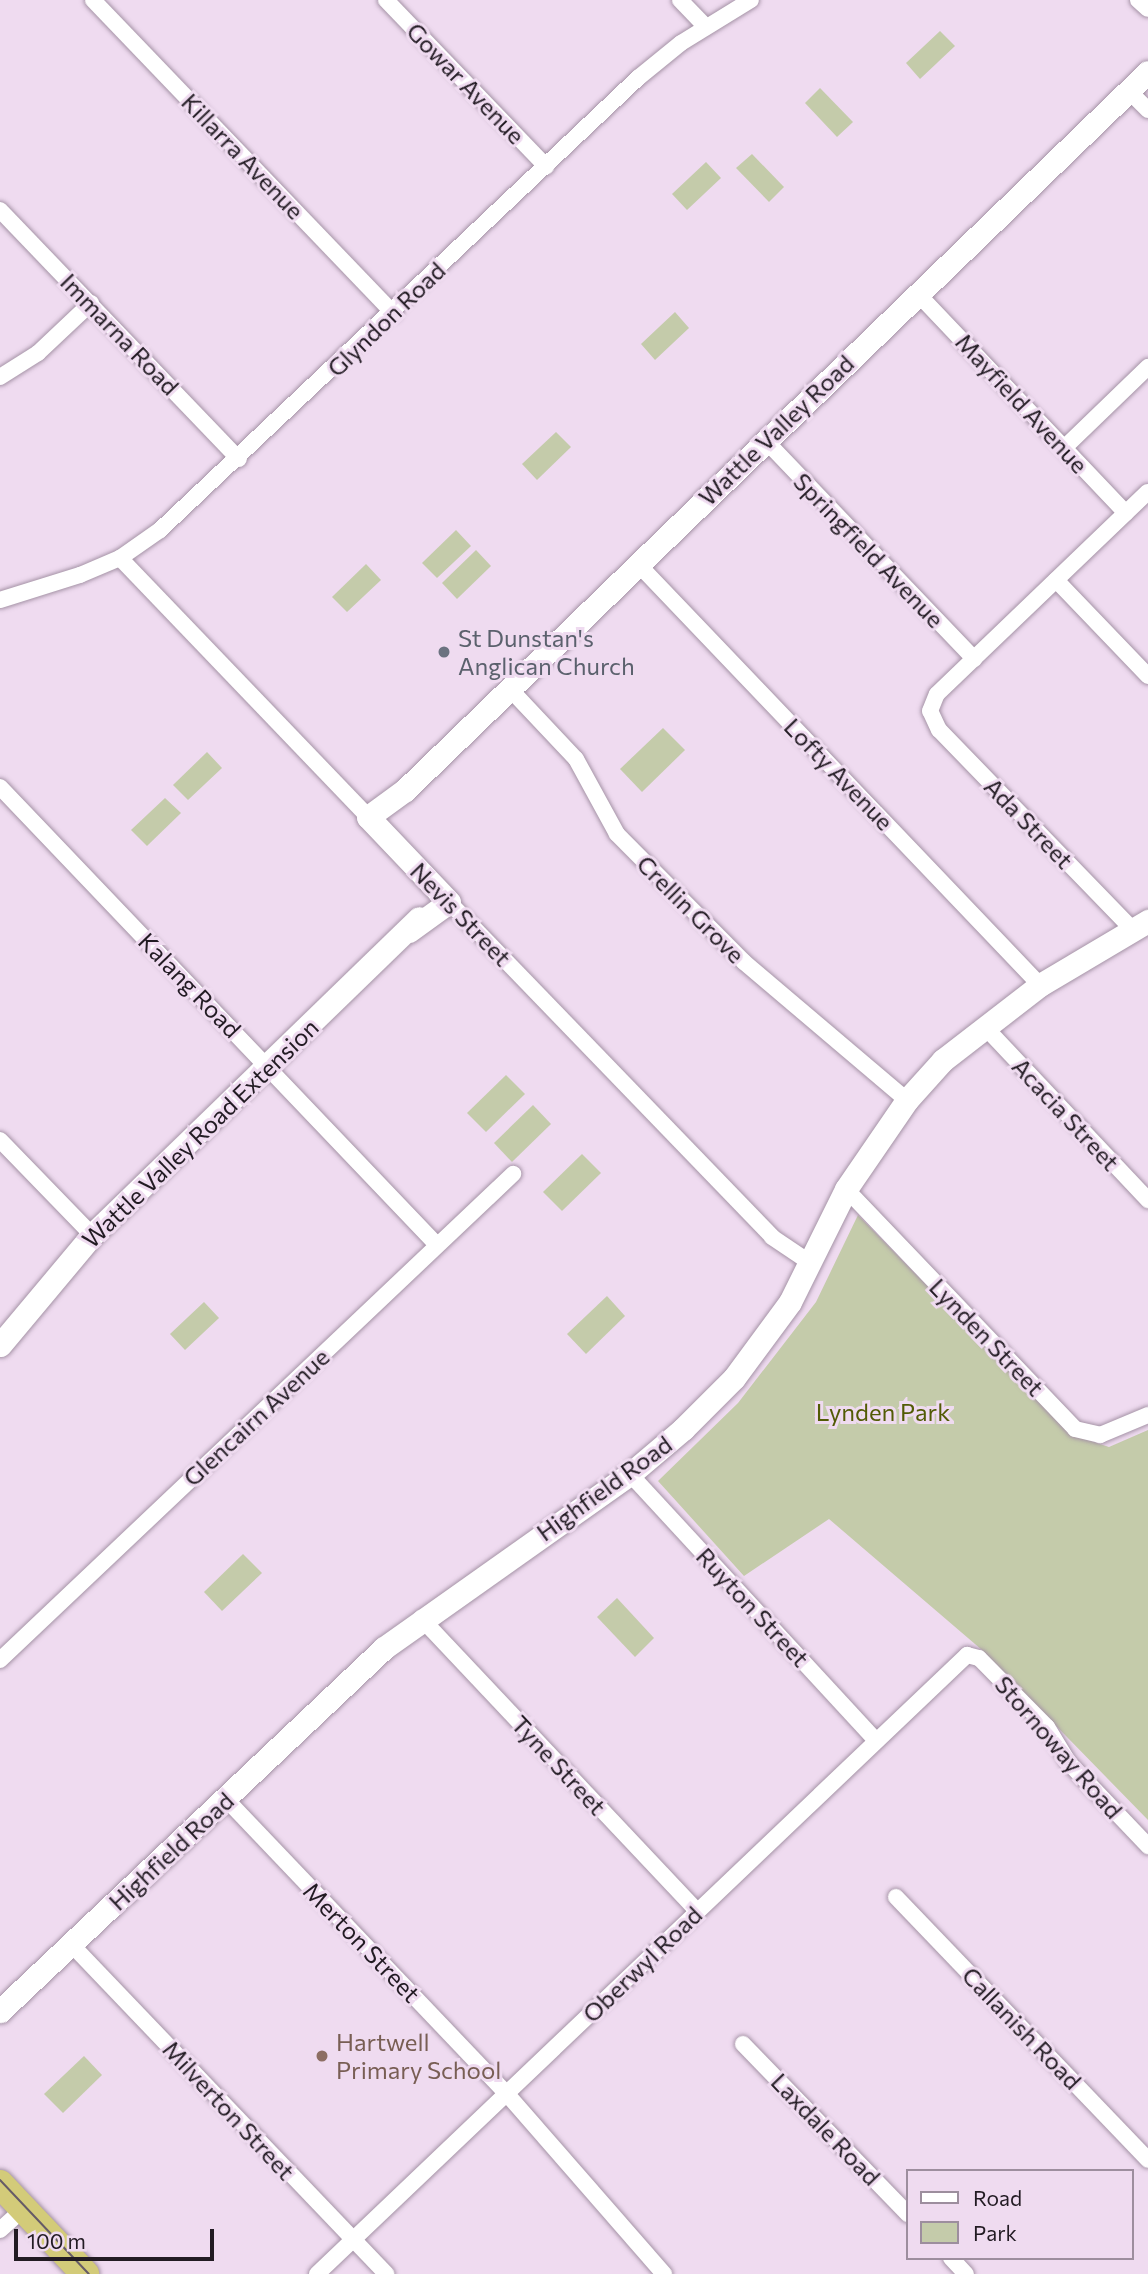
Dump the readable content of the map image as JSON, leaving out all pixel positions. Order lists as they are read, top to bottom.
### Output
{
  "streets": {
    "street": [
      "Gowar Avenue",
      "Killarra Avenue",
      "Glyndon Road",
      "Immarna Road",
      "Mayfield Avenue",
      "Wattle Valley Road",
      "Springfield Avenue",
      "Lofty Avenue",
      "Ada Street",
      "Crellin Grove",
      "Nevis Street",
      "Kalang Road",
      "Acacia Street",
      "Wattle Valley Road Extension",
      "Lynden Street",
      "Glencairn Avenue",
      "Highfield Road",
      "Ruyton Street",
      "Stornoway Road",
      "Tyne Street",
      "Merton Street",
      "Oberwyl Road",
      "Callanish Road",
      "Milverton Street",
      "Laxdale Road"
    ]
  },
  "crossings": [
    ["Gowar Avenue", "Glyndon Road"],
    ["Killarra Avenue", "Glyndon Road"],
    ["Glyndon Road", "Immarna Road"],
    ["Glyndon Road", "Nevis Street"],
    ["Mayfield Avenue", "Wattle Valley Road"],
    ["Wattle Valley Road", "Springfield Avenue"],
    ["Wattle Valley Road", "Lofty Avenue"],
    ["Wattle Valley Road", "Crellin Grove"],
    ["Wattle Valley Road", "Nevis Street"],
    ["Springfield Avenue", "Ada Street"],
    ["Lofty Avenue", "Highfield Road"],
    ["Ada Street", "Highfield Road"],
    ["Crellin Grove", "Highfield Road"],
    ["Nevis Street", "Wattle Valley Road Extension"],
    ["Nevis Street", "Highfield Road"],
    ["Kalang Road", "Wattle Valley Road Extension"],
    ["Kalang Road", "Glencairn Avenue"],
    ["Acacia Street", "Highfield Road"],
    ["Lynden Street", "Highfield Road"],
    ["Highfield Road", "Ruyton Street"],
    ["Highfield Road", "Tyne Street"],
    ["Highfield Road", "Merton Street"],
    ["Highfield Road", "Milverton Street"],
    ["Ruyton Street", "Oberwyl Road"],
    ["Stornoway Road", "Oberwyl Road"],
    ["Tyne Street", "Oberwyl Road"],
    ["Merton Street", "Oberwyl Road"],
    ["Oberwyl Road", "Milverton Street"]
  ],
  "parks": ["Lynden Park"],
  "places": ["St Dunstan's Anglican Church", "Hartwell Primary School"],
  "legend": ["Road", "Park"],
  "scale_bar": "100 m"
}
